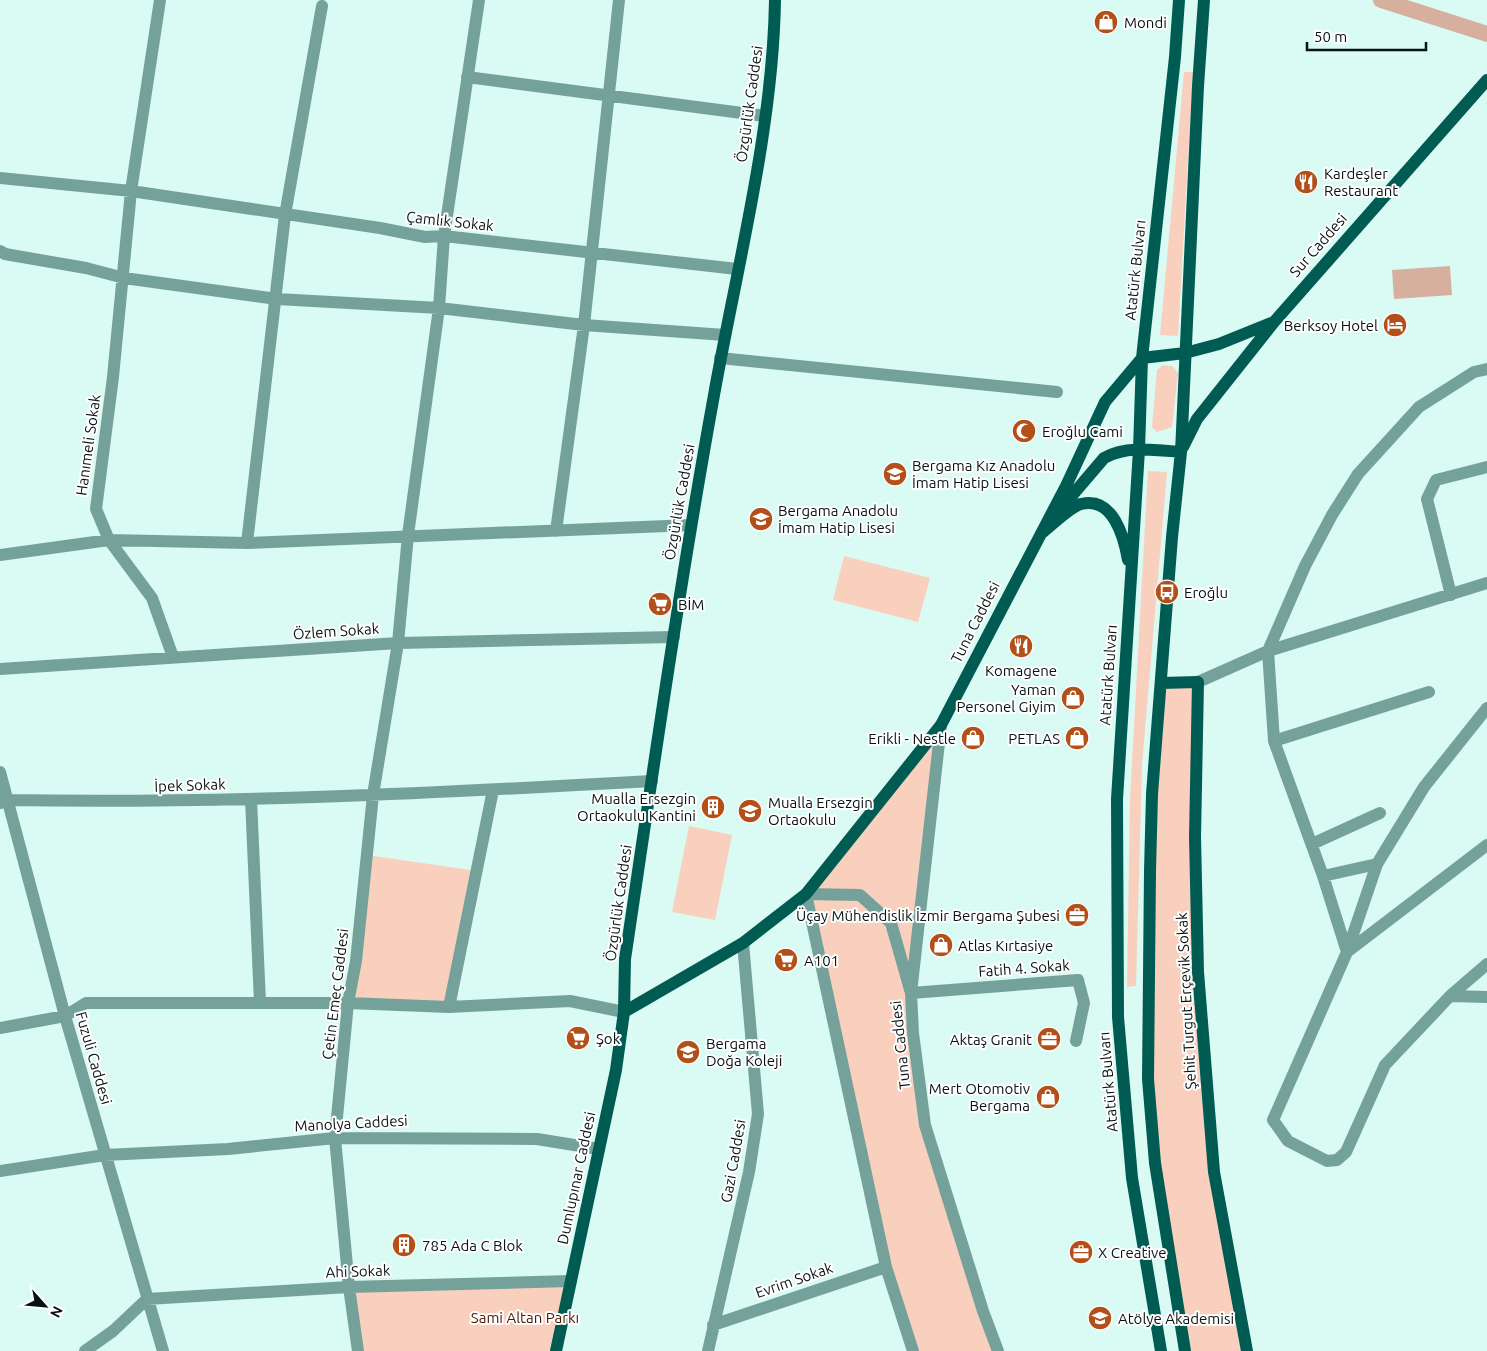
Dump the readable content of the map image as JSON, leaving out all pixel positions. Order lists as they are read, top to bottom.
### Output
{
  "streets": {
    "main road": [
      "Özgürlük Caddesi",
      "Sur Caddesi",
      "Atatürk Bulvarı",
      "Tuna Caddesi",
      "Şehit Turgut Erçevik Sokak",
      "Dumlupınar Caddesi"
    ],
    "street": [
      "Çamlık Sokak",
      "Hanımeli Sokak",
      "Özlem Sokak",
      "İpek Sokak",
      "Fatih 4. Sokak",
      "Çetin Emeç Caddesi",
      "Fuzuli Caddesi",
      "Manolya Caddesi",
      "Gazi Caddesi",
      "Ahi Sokak",
      "Evrim Sokak"
    ]
  },
  "crossings": [
    ["Özgürlük Caddesi", "Çamlık Sokak"],
    ["Özgürlük Caddesi", "Tuna Caddesi"],
    ["Özgürlük Caddesi", "Özlem Sokak"],
    ["Özgürlük Caddesi", "İpek Sokak"],
    ["Özgürlük Caddesi", "Dumlupınar Caddesi"],
    ["Çamlık Sokak", "Hanımeli Sokak"],
    ["Çamlık Sokak", "Çetin Emeç Caddesi"],
    ["Sur Caddesi", "Atatürk Bulvarı"],
    ["Sur Caddesi", "Tuna Caddesi"],
    ["Atatürk Bulvarı", "Tuna Caddesi"],
    ["Hanımeli Sokak", "Özlem Sokak"],
    ["Tuna Caddesi", "Fatih 4. Sokak"],
    ["Tuna Caddesi", "Gazi Caddesi"],
    ["Tuna Caddesi", "Dumlupınar Caddesi"],
    ["Özlem Sokak", "Çetin Emeç Caddesi"],
    ["İpek Sokak", "Çetin Emeç Caddesi"],
    ["İpek Sokak", "Fuzuli Caddesi"],
    ["Çetin Emeç Caddesi", "Manolya Caddesi"],
    ["Çetin Emeç Caddesi", "Ahi Sokak"],
    ["Fuzuli Caddesi", "Manolya Caddesi"],
    ["Fuzuli Caddesi", "Ahi Sokak"],
    ["Manolya Caddesi", "Dumlupınar Caddesi"],
    ["Gazi Caddesi", "Evrim Sokak"],
    ["Dumlupınar Caddesi", "Ahi Sokak"]
  ],
  "parks": ["Sami Altan Parkı"],
  "places": {
    "shop": [
      "Mondi",
      "Yaman Personel Giyim",
      "Erikli - Nestle",
      "PETLAS",
      "Atlas Kırtasiye",
      "Mert Otomotiv Bergama"
    ],
    "restaurant": ["Kardeşler Restaurant", "Komagene"],
    "hotel": ["Berksoy Hotel"],
    "mosque": ["Eroğlu Cami"],
    "school or university": [
      "Bergama Kız Anadolu İmam Hatip Lisesi",
      "Bergama Anadolu İmam Hatip Lisesi",
      "Mualla Ersezgin Ortaokulu",
      "Bergama Doğa Koleji",
      "Atölye Akademisi"
    ],
    "bus stop": ["Eroğlu"],
    "supermarket": ["BİM", "A101", "Şok"],
    "building": ["Mualla Ersezgin Ortaokulu Kantini", "785 Ada C Blok"],
    "office": ["Üçay Mühendislik İzmir Bergama Şubesi", "Aktaş Granit", "X Creative"]
  },
  "scale_bar": "50 m",
  "north": "bottom right"
}
